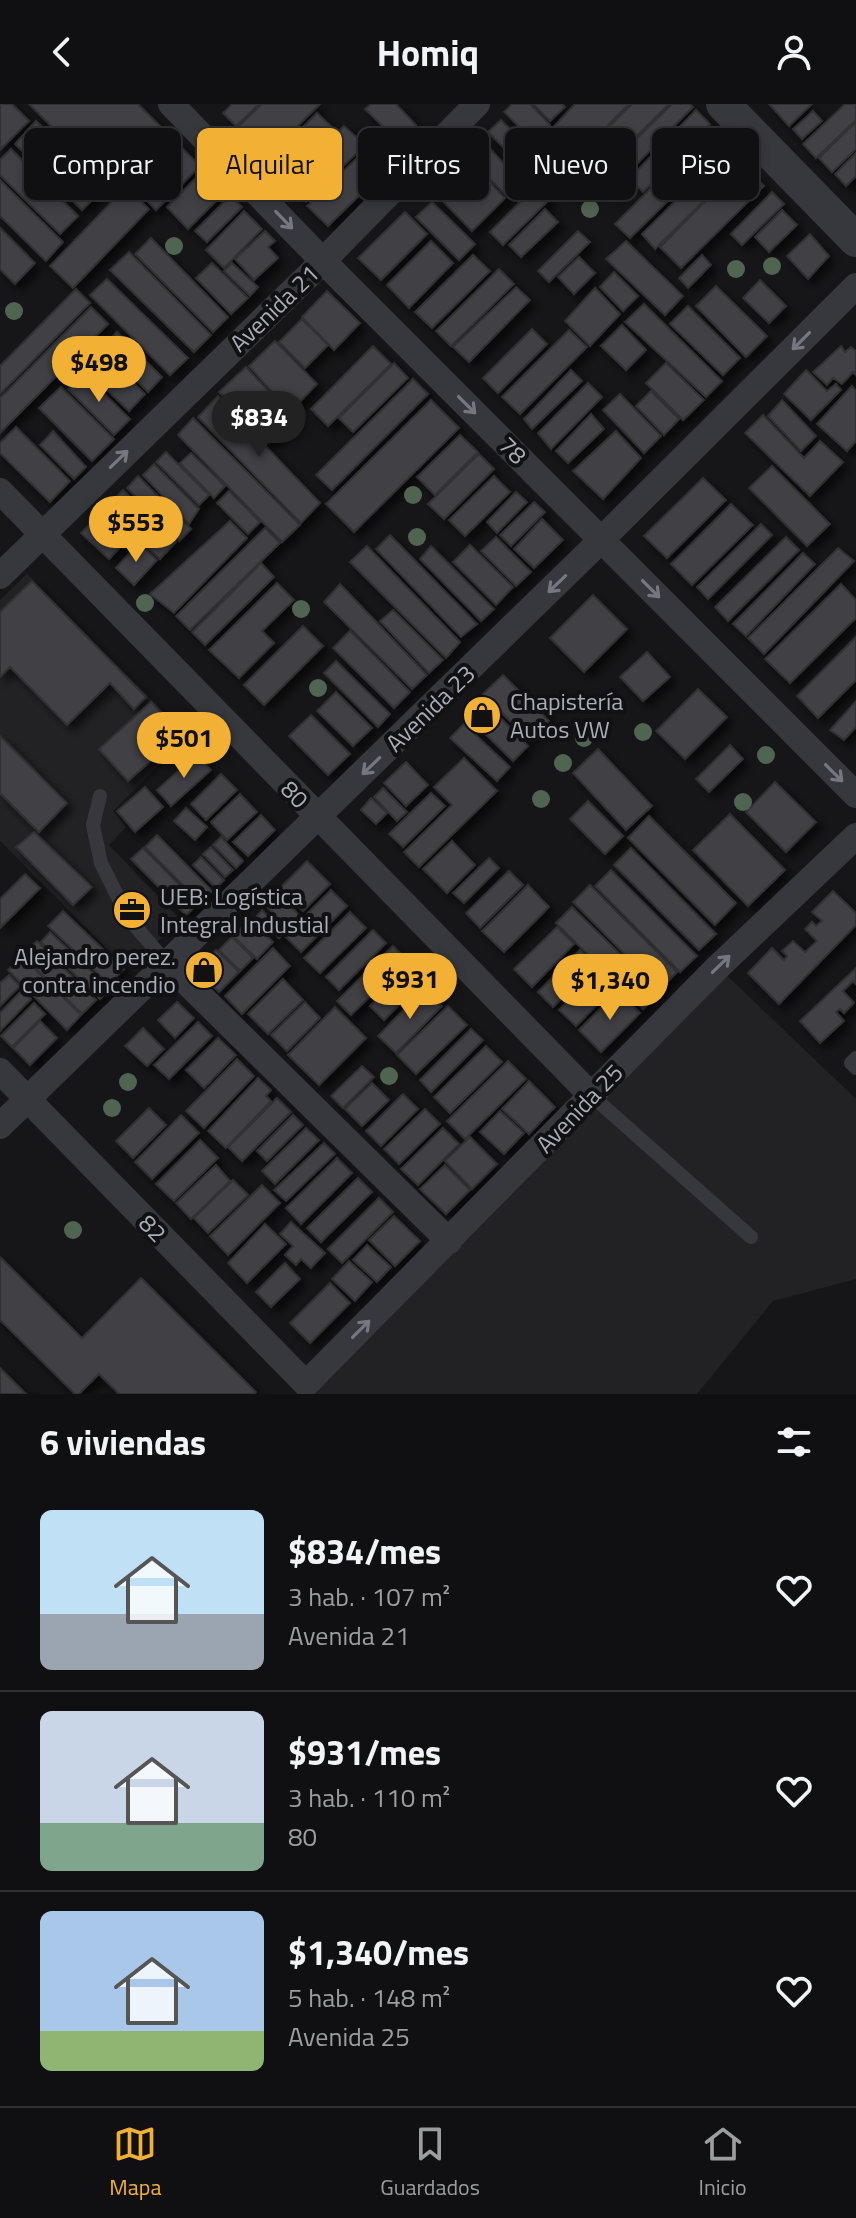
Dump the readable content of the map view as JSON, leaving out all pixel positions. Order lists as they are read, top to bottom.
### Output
{
  "streets": {
    "street": [
      "Avenida 21",
      "78",
      "Avenida 23",
      "80",
      "Avenida 25",
      "82"
    ]
  },
  "crossings": [
    ["Avenida 21", "78"],
    ["Avenida 21", "80"],
    ["78", "Avenida 23"],
    ["Avenida 23", "80"],
    ["Avenida 23", "82"],
    ["80", "Avenida 25"],
    ["Avenida 25", "82"]
  ],
  "one_way": [
    "Avenida 21",
    "78",
    "Avenida 23",
    "Avenida 25"
  ],
  "places": {
    "shop": ["Chapistería Autos VW", "Alejandro perez. contra incendio"],
    "office": ["UEB: Logística Integral Industial"]
  },
  "page": {
    "header": "Homiq",
    "chip": [
      "Comprar",
      "Alquilar",
      "Filtros",
      "Nuevo",
      "Piso"
    ],
    "price": [
      "$498",
      "$834",
      "$553",
      "$501",
      "$931",
      "$1,340"
    ],
    "heading": "6 viviendas",
    "list": [
      {
        "name": "$834/mes",
        "note": "3 hab. · 107 m² · Avenida 21"
      },
      {
        "name": "$931/mes",
        "note": "3 hab. · 110 m² · 80"
      },
      {
        "name": "$1,340/mes",
        "note": "5 hab. · 148 m² · Avenida 25"
      }
    ],
    "tabs": ["Mapa", "Guardados", "Inicio"]
  }
}
